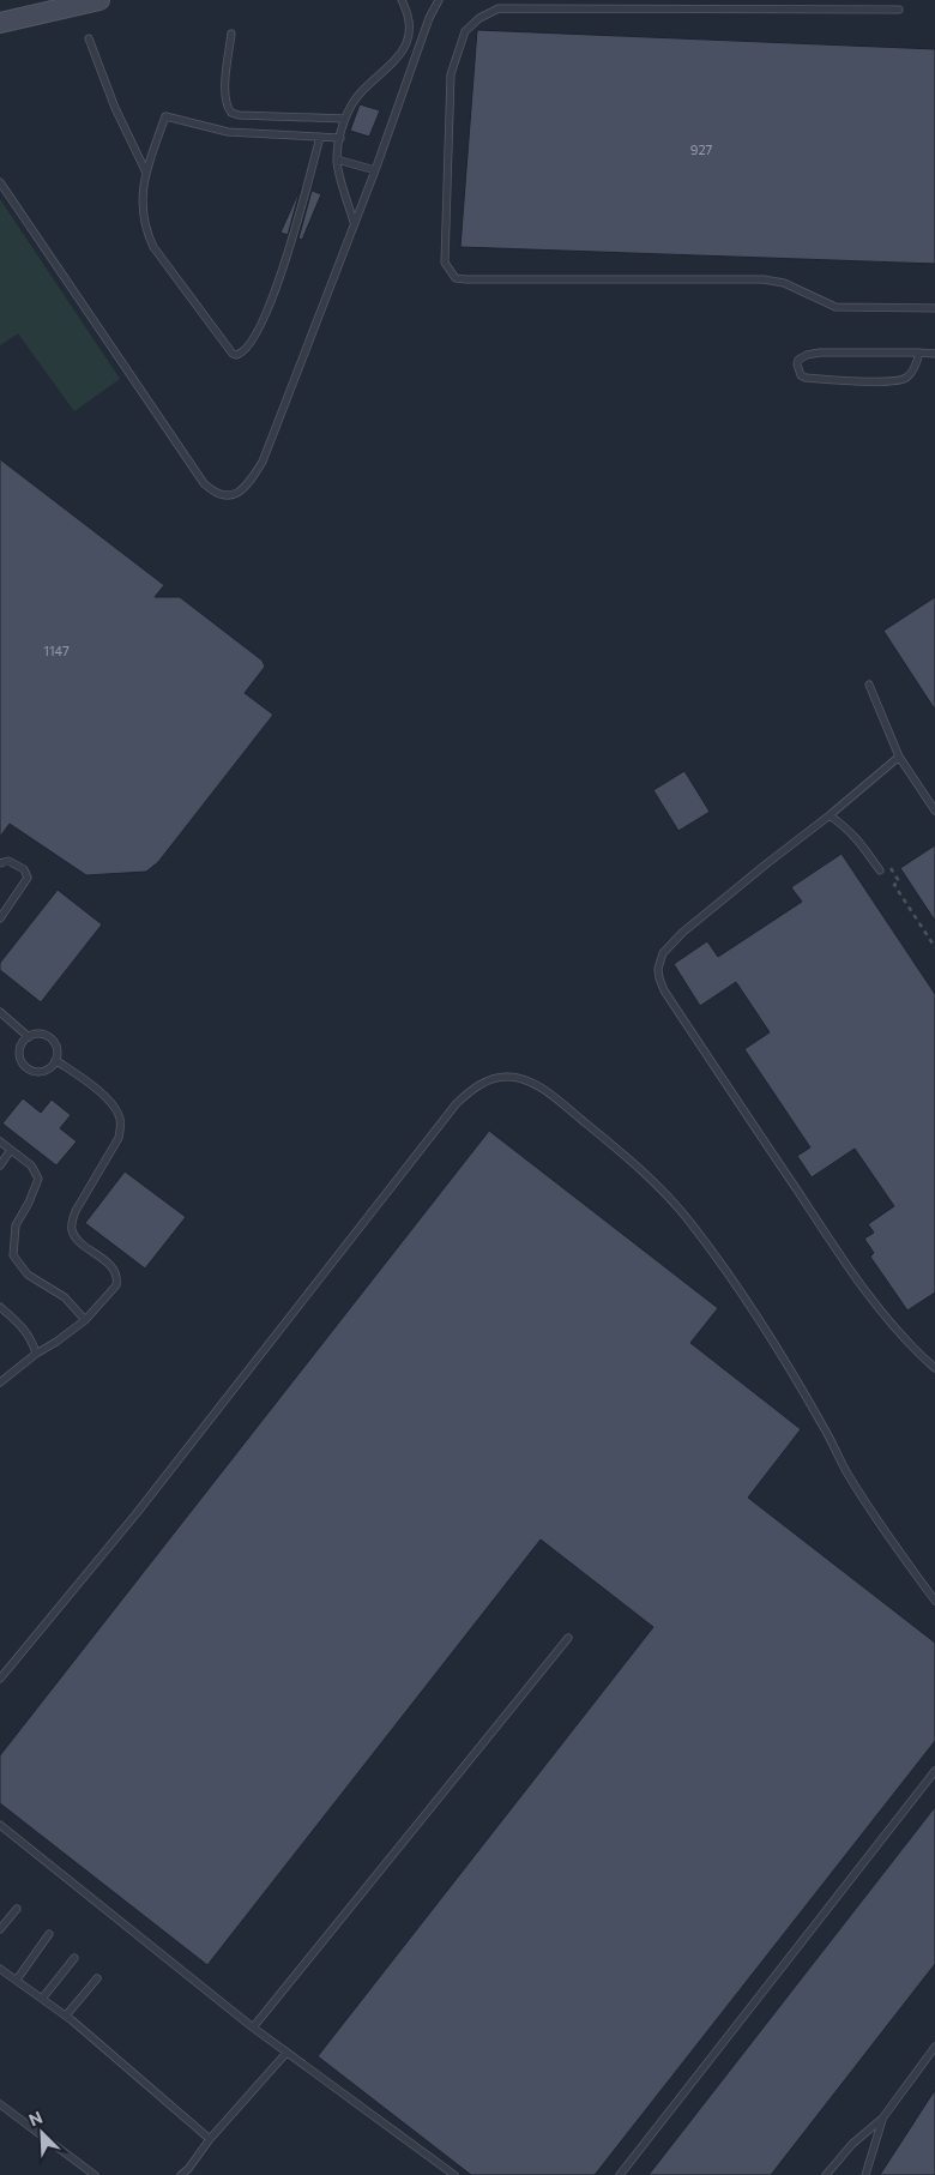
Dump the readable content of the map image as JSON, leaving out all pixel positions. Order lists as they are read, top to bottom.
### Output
{
  "house_numbers": ["927", "1147"],
  "north": "top left"
}
